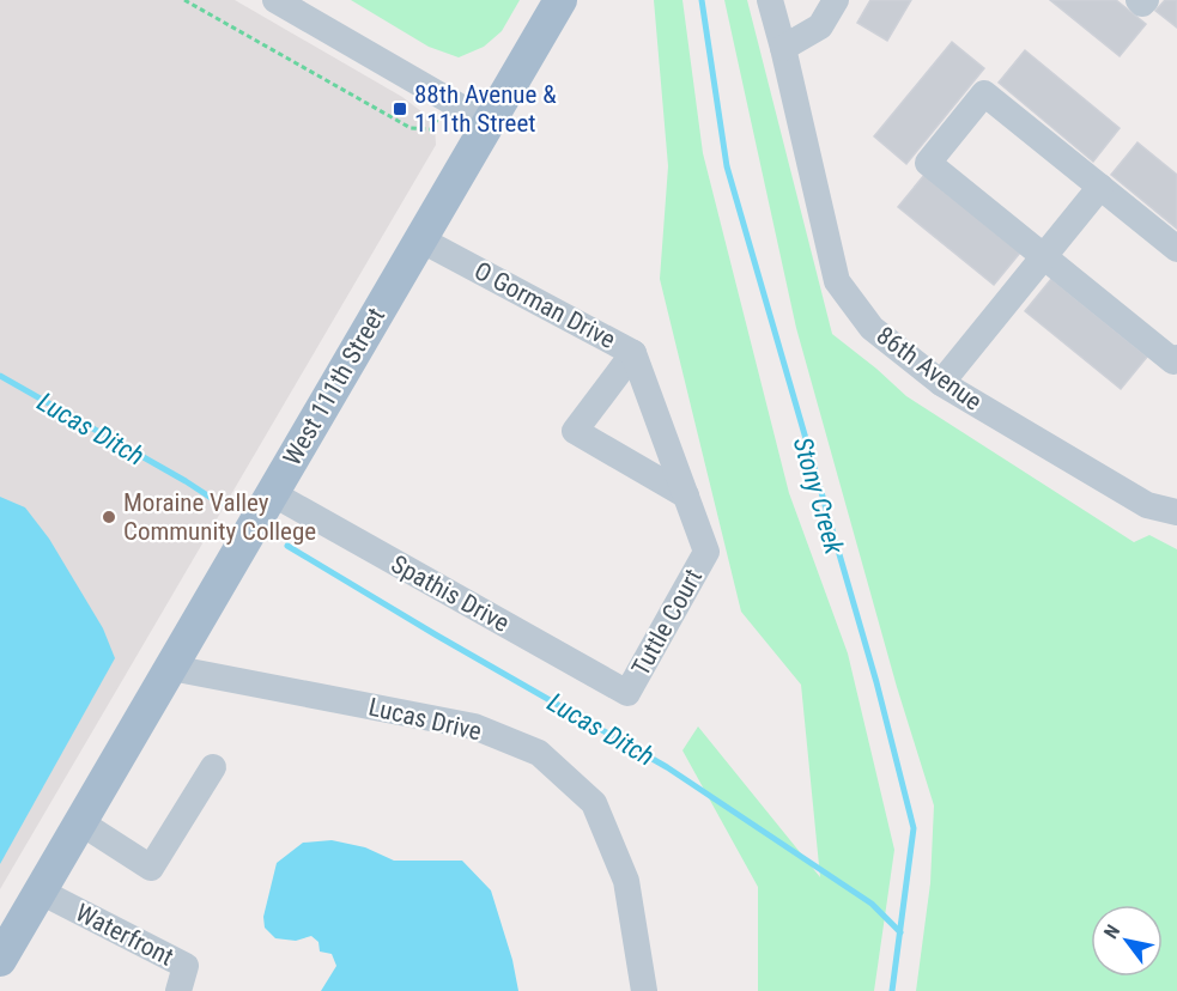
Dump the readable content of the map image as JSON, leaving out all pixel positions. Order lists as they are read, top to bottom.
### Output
{
  "streets": {
    "main road": ["West 111th Street"],
    "street": [
      "O Gorman Drive",
      "86th Avenue",
      "Spathis Drive",
      "Tuttle Court",
      "Lucas Drive",
      "Waterfront"
    ]
  },
  "crossings": [
    ["O Gorman Drive", "West 111th Street"],
    ["O Gorman Drive", "Tuttle Court"],
    ["West 111th Street", "Spathis Drive"],
    ["West 111th Street", "Lucas Drive"],
    ["West 111th Street", "Waterfront"],
    ["Spathis Drive", "Tuttle Court"]
  ],
  "water": ["Lucas Ditch", "Stony Creek"],
  "places": {
    "transit": ["88th Avenue & 111th Street"],
    "other": ["Moraine Valley Community College"]
  },
  "north": "top left"
}
